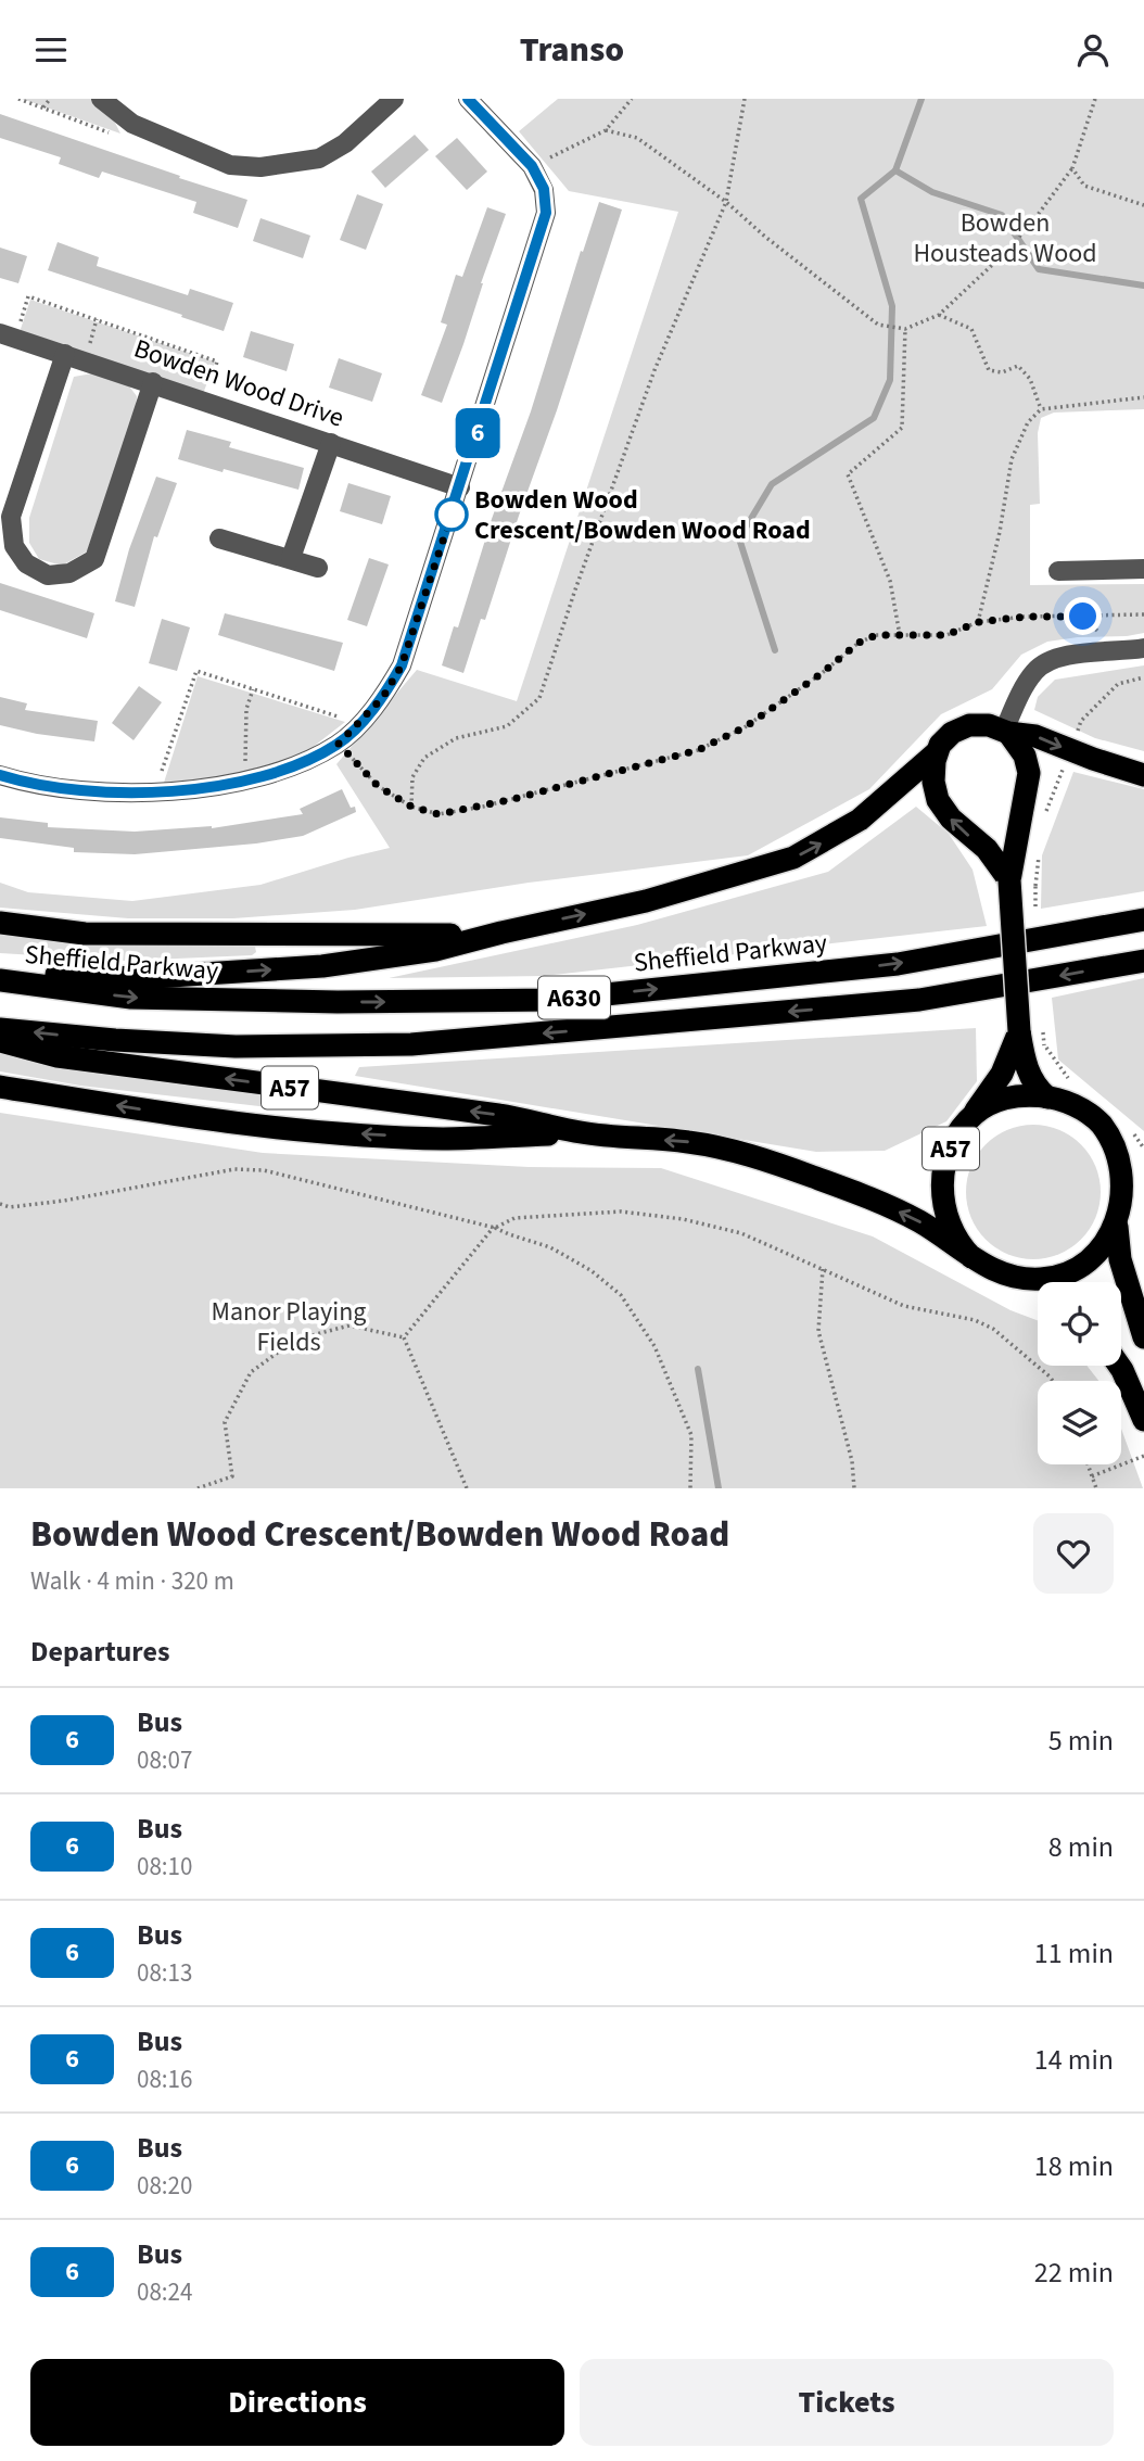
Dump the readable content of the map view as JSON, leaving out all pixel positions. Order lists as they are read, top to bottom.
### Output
{
  "streets": {
    "highway": ["Sheffield Parkway", "A630", "A57"],
    "street": ["Bowden Wood Drive"]
  },
  "parks": ["Bowden Housteads Wood", "Manor Playing Fields"],
  "places": ["Bowden Wood Crescent/Bowden Wood Road"],
  "lines": ["bus line 6"],
  "page": {
    "header": "Transo",
    "on_map": "6",
    "heading": [
      ["Bowden Wood Crescent/Bowden Wood Road", "Walk · 4 min · 320 m"],
      "Departures"
    ],
    "list": [
      {
        "mark": "6",
        "name": "Bus",
        "note": "08:07",
        "value": "5 min"
      },
      {
        "mark": "6",
        "name": "Bus",
        "note": "08:10",
        "value": "8 min"
      },
      {
        "mark": "6",
        "name": "Bus",
        "note": "08:13",
        "value": "11 min"
      },
      {
        "mark": "6",
        "name": "Bus",
        "note": "08:16",
        "value": "14 min"
      },
      {
        "mark": "6",
        "name": "Bus",
        "note": "08:20",
        "value": "18 min"
      },
      {
        "mark": "6",
        "name": "Bus",
        "note": "08:24",
        "value": "22 min"
      }
    ],
    "buttons": ["Directions", "Tickets"]
  }
}
